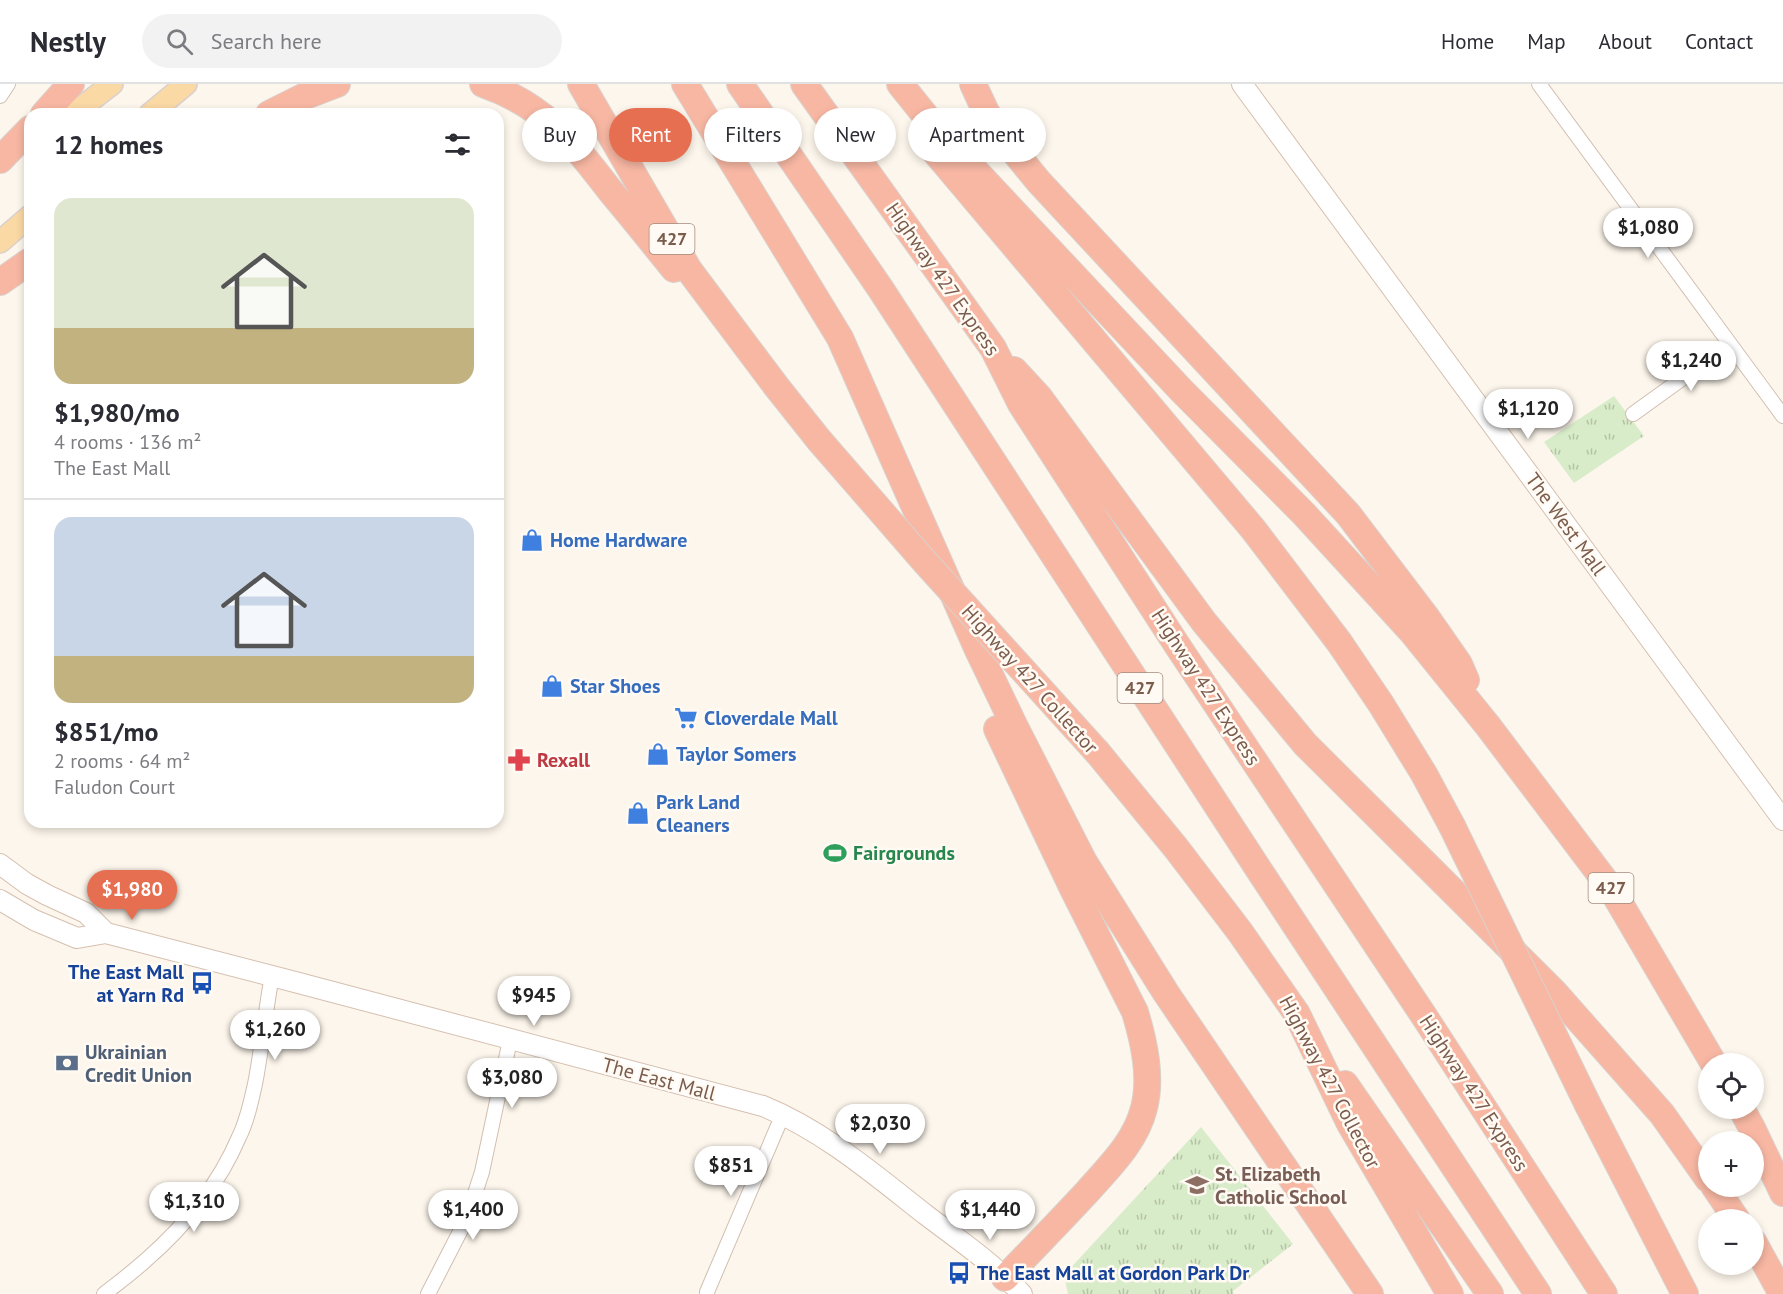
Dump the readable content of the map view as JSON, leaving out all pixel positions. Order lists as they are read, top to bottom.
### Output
{
  "streets": {
    "highway": ["427", "Highway 427 Express", "Highway 427 Collector"],
    "main road": ["The West Mall", "The East Mall"]
  },
  "places": {
    "shop": [
      "Home Hardware",
      "Star Shoes",
      "Taylor Somers",
      "Park Land Cleaners"
    ],
    "supermarket": ["Cloverdale Mall"],
    "pharmacy": ["Rexall"],
    "sports": ["Fairgrounds"],
    "bus stop": ["The East Mall at Yarn Rd", "The East Mall at Gordon Park Dr"],
    "bank": ["Ukrainian Credit Union"],
    "school or university": ["St. Elizabeth Catholic School"]
  },
  "page": {
    "header": "Nestly",
    "search": "Search here",
    "nav": [
      "Home",
      "Map",
      "About",
      "Contact"
    ],
    "chip": [
      "Buy",
      "Rent",
      "Filters",
      "New",
      "Apartment"
    ],
    "heading": "12 homes",
    "list": [
      {
        "name": "$1,980/mo",
        "note": "4 rooms · 136 m² · The East Mall"
      },
      {
        "name": "$851/mo",
        "note": "2 rooms · 64 m² · Faludon Court"
      }
    ],
    "price": [
      "$1,080",
      "$1,240",
      "$1,120",
      "$1,980",
      "$945",
      "$1,260",
      "$3,080",
      "$2,030",
      "$851",
      "$1,310",
      "$1,400",
      "$1,440"
    ],
    "map_buttons": ["+", "−"]
  }
}
